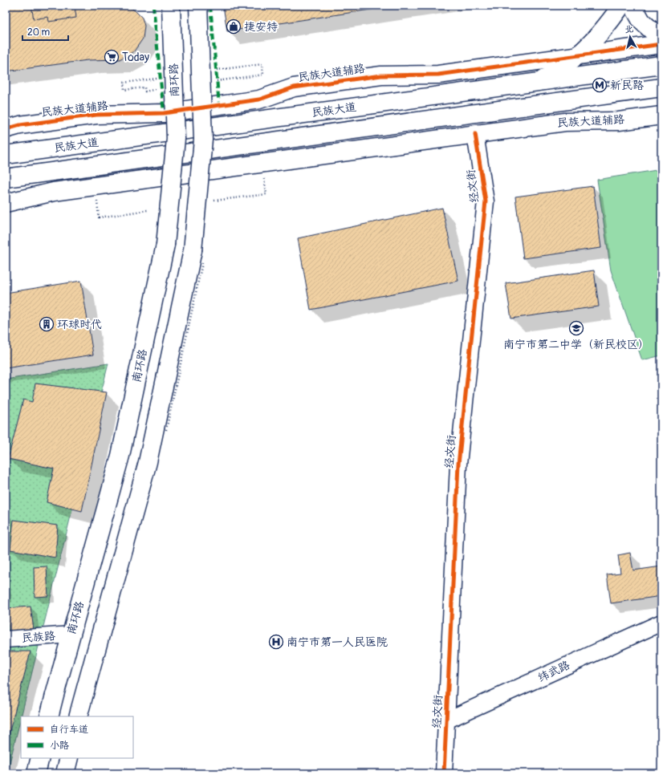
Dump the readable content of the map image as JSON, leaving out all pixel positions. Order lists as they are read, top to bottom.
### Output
{
  "streets": {
    "main road": ["民族大道辅路", "南环路", "民族大道"],
    "street": ["经文街", "民族路", "纬武路"]
  },
  "crossings": [
    ["民族大道辅路", "经文街"],
    ["南环路", "民族路"],
    ["经文街", "纬武路"]
  ],
  "places": {
    "shop": ["捷安特"],
    "supermarket": ["Today"],
    "metro station": ["新民路"],
    "building": ["环球时代"],
    "school or university": ["南宁市第二中学（新民校区）"],
    "hospital": ["南宁市第一人民医院"]
  },
  "legend": ["自行车道", "小路"],
  "scale_bar": "20 m",
  "north": "top"
}
